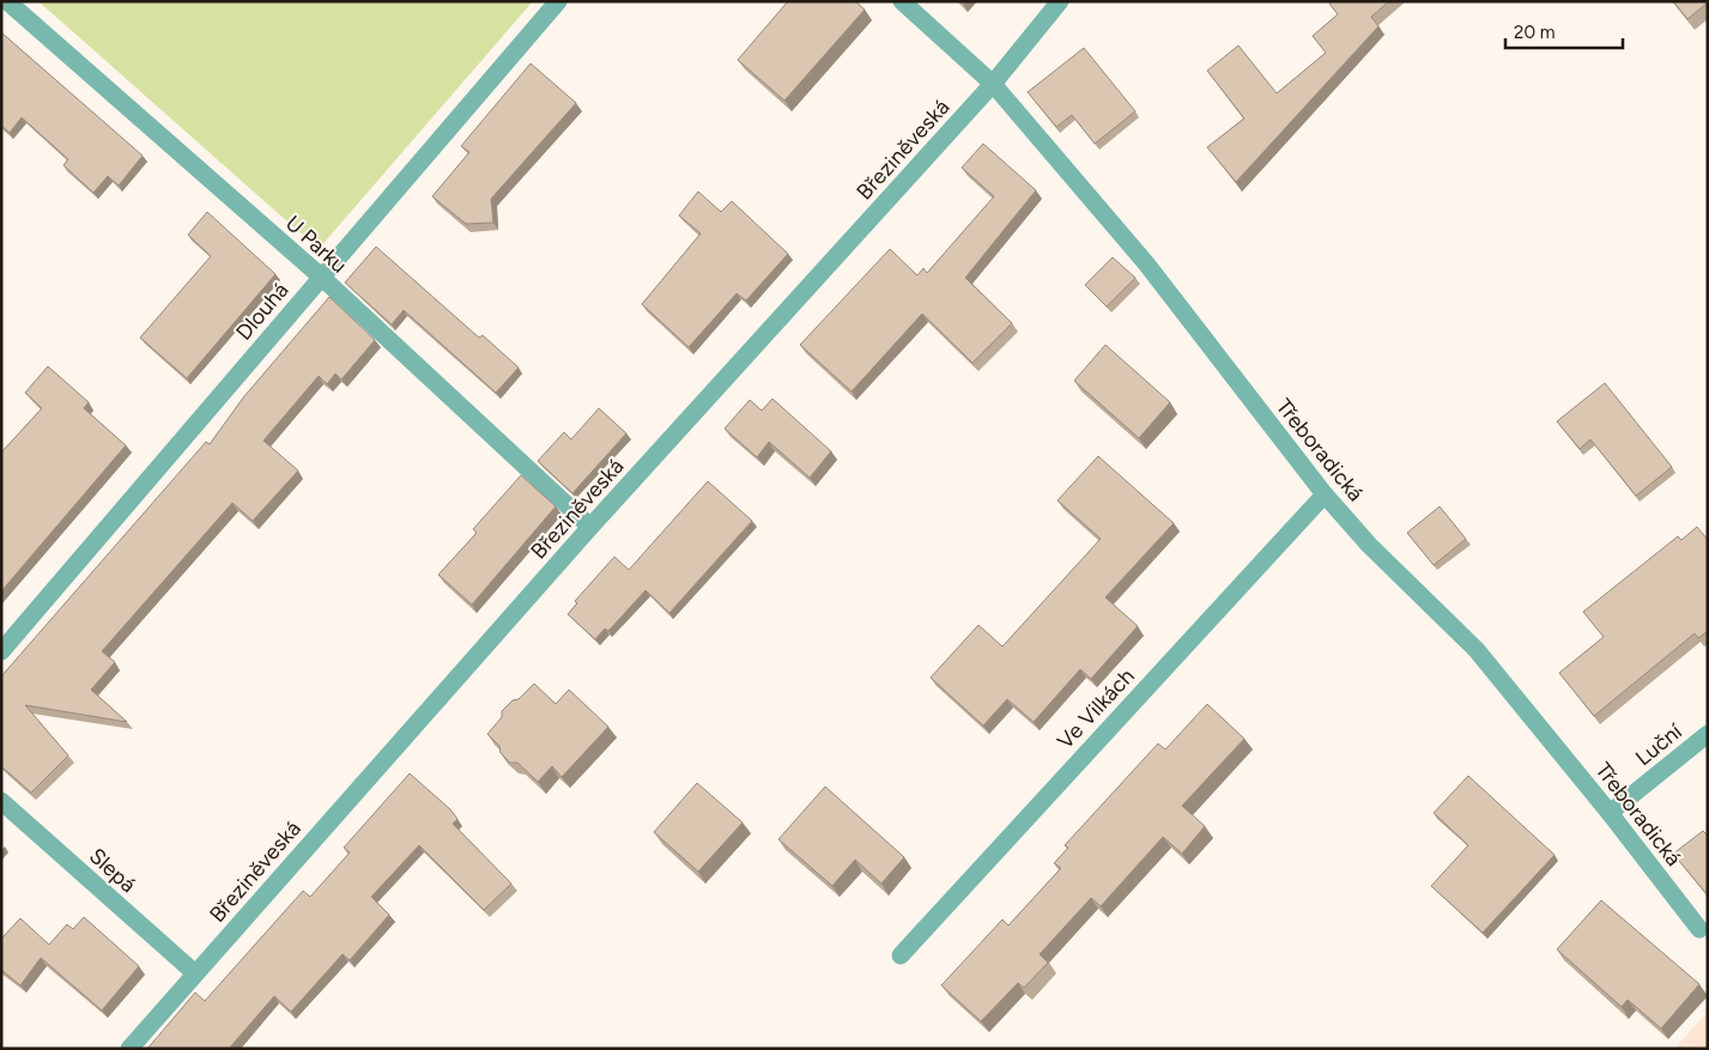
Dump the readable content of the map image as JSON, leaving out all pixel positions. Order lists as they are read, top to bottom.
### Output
{
  "streets": {
    "street": [
      "Březiněveská",
      "U Parku",
      "Dlouhá",
      "Třeboradická",
      "Ve Vilkách",
      "Luční",
      "Slepá"
    ]
  },
  "crossings": [
    ["Březiněveská", "U Parku"],
    ["Březiněveská", "Třeboradická"],
    ["Březiněveská", "Slepá"],
    ["U Parku", "Dlouhá"],
    ["Třeboradická", "Ve Vilkách"],
    ["Třeboradická", "Luční"]
  ],
  "scale_bar": "20 m"
}
